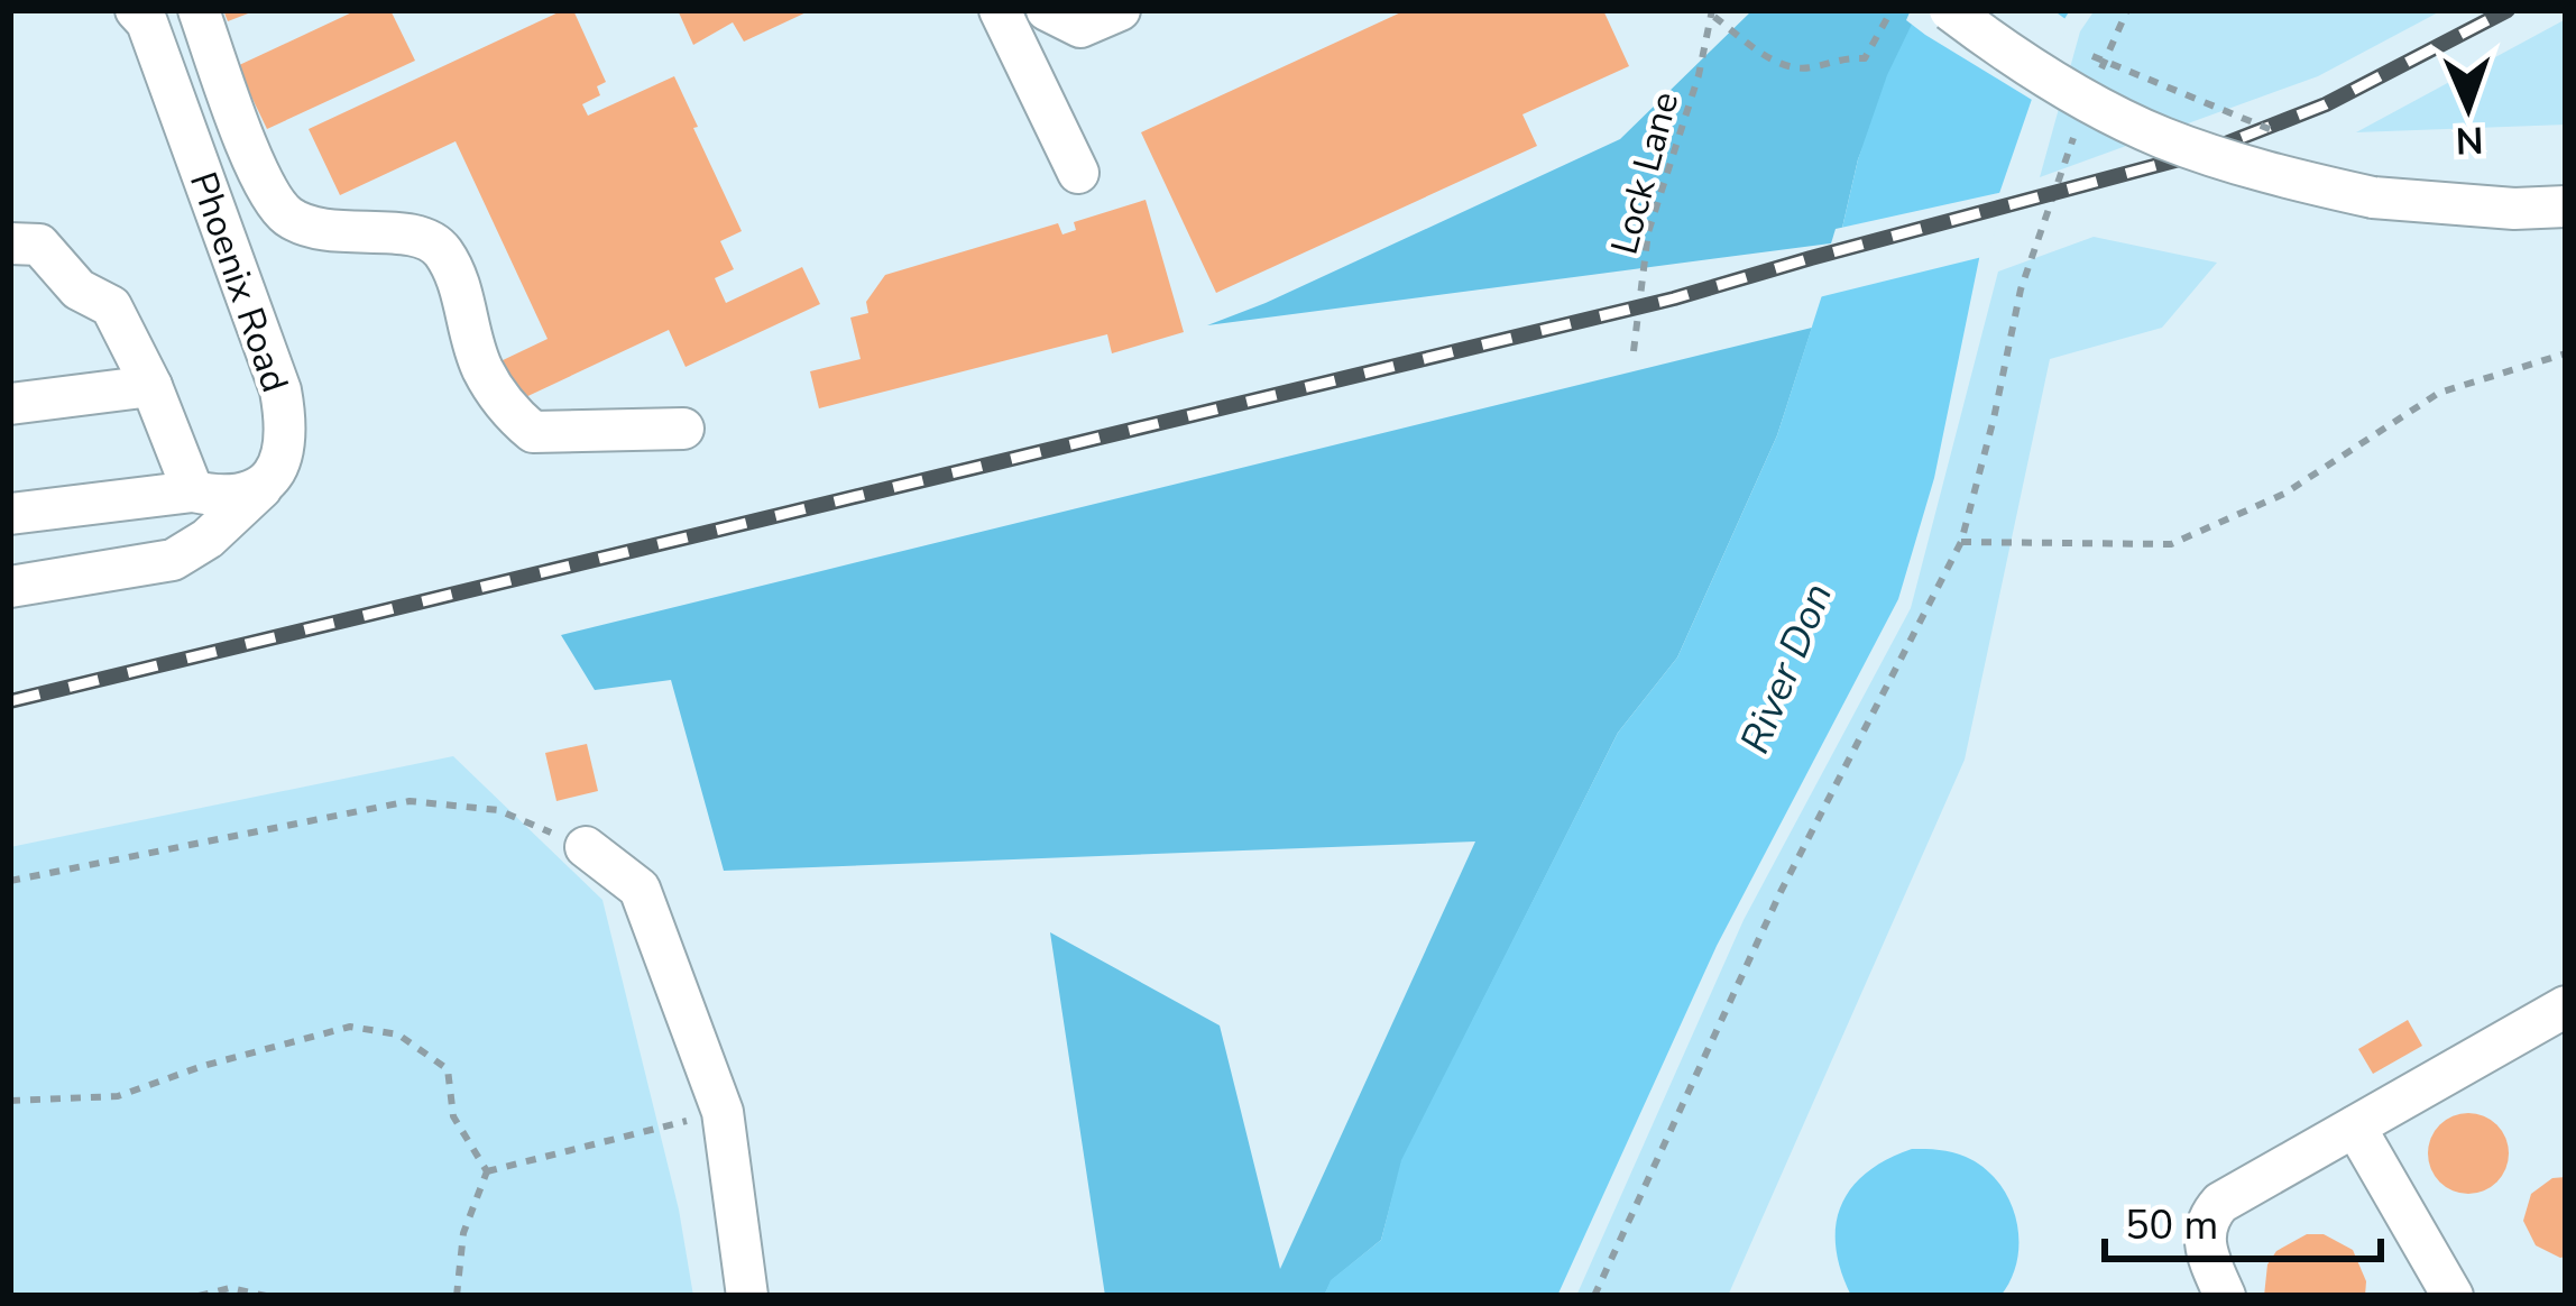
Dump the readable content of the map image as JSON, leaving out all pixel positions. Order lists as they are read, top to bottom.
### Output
{
  "streets": {
    "street": ["Phoenix Road"],
    "path": ["Lock Lane"]
  },
  "water": ["River Don"],
  "scale_bar": "50 m",
  "north": "bottom"
}
